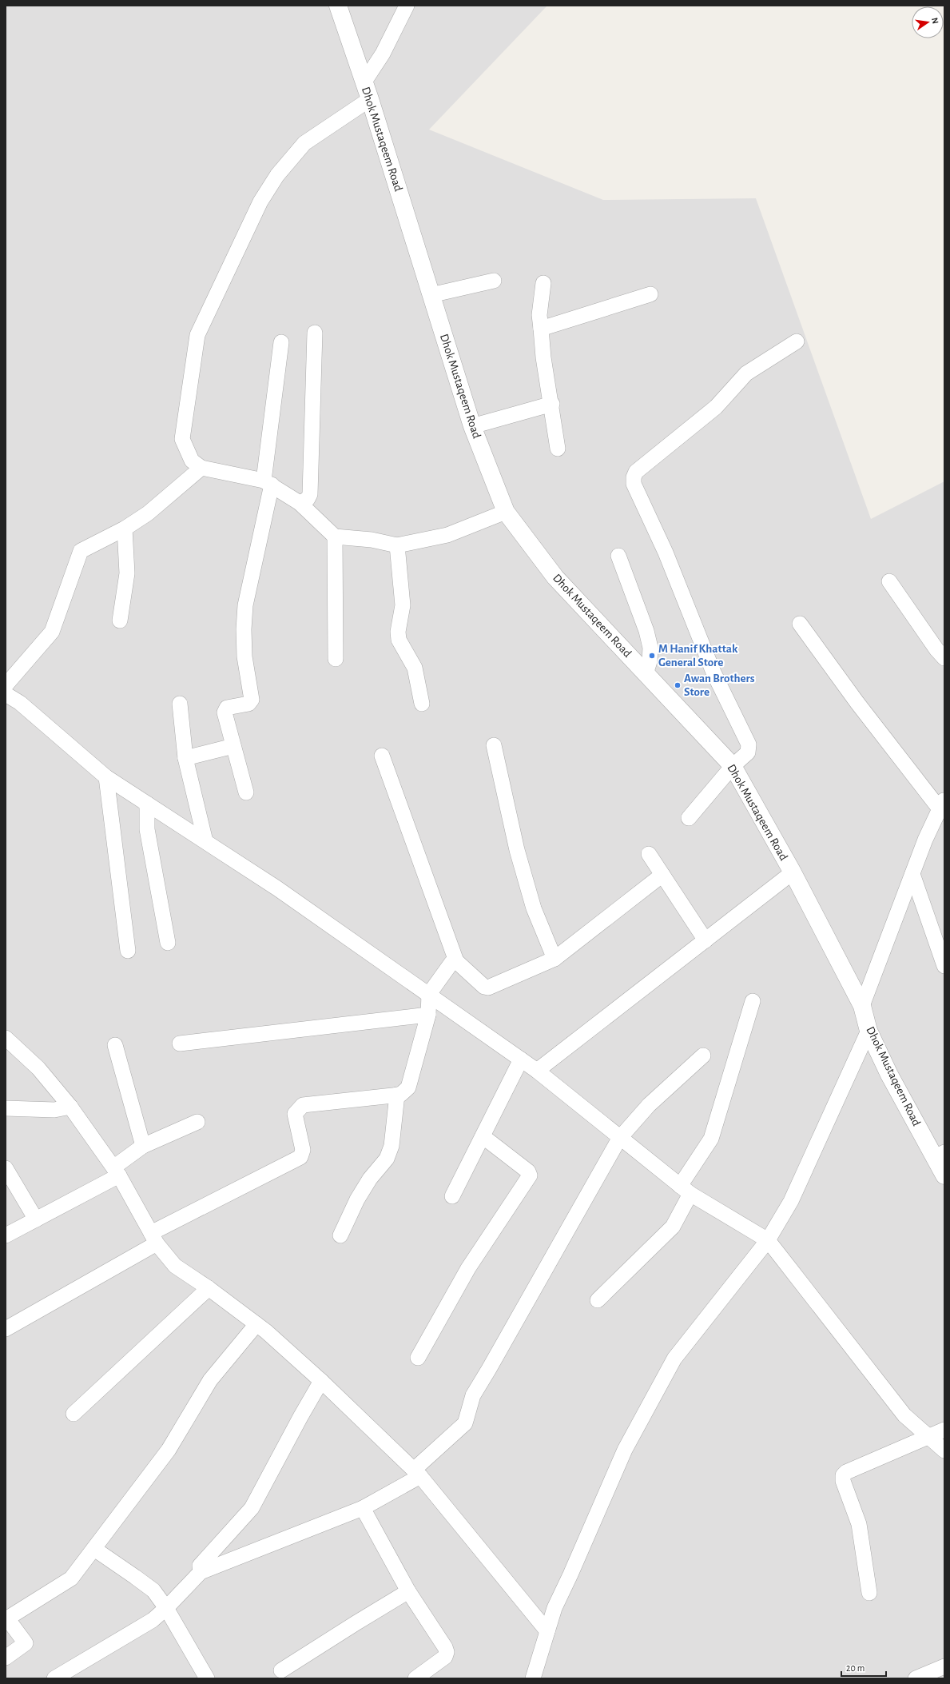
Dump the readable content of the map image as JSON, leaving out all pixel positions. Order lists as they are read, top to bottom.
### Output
{
  "streets": {
    "street": ["Dhok Mustaqeem Road"]
  },
  "places": ["M Hanif Khattak General Store", "Awan Brothers Store"],
  "scale_bar": "20 m",
  "north": "right"
}
